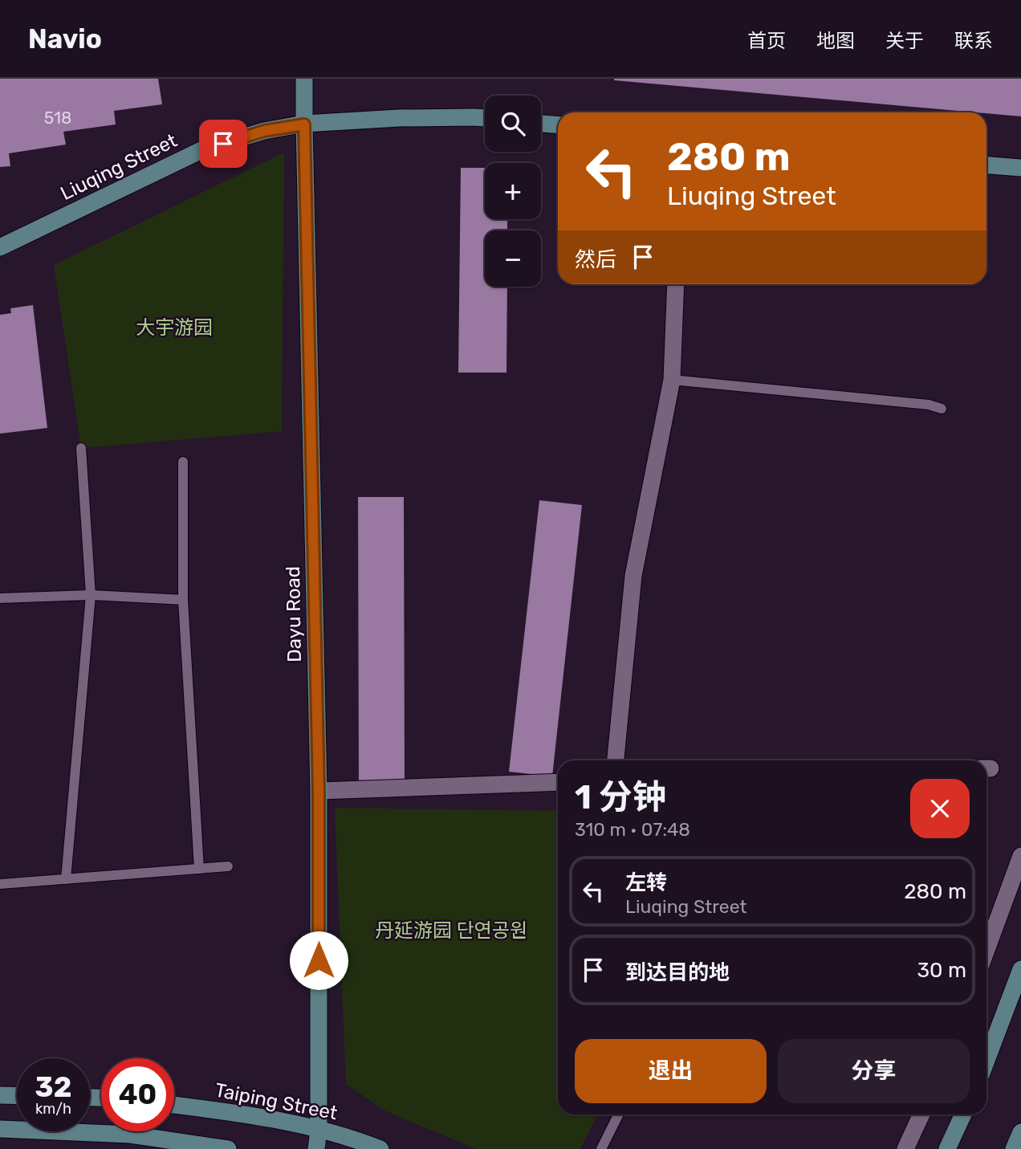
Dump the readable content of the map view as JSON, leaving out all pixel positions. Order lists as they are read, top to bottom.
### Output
{
  "streets": {
    "street": ["Liuqing Street", "Dayu Road", "Taiping Street"]
  },
  "crossings": [
    ["Liuqing Street", "Dayu Road"],
    ["Dayu Road", "Taiping Street"]
  ],
  "parks": ["大宇游园", "丹延游园 단연공원"],
  "house_numbers": ["518"],
  "page": {
    "header": "Navio",
    "nav": [
      "首页",
      "地图",
      "关于",
      "联系"
    ],
    "map_buttons": ["+", "−"],
    "turn": ["280 m", "Liuqing Street"],
    "then": "然后",
    "heading": ["1 分钟", "310 m · 07:48"],
    "list": [
      {
        "name": "左转",
        "note": "Liuqing Street",
        "value": "280 m"
      },
      {
        "name": "到达目的地",
        "value": "30 m"
      }
    ],
    "buttons": ["退出", "分享"],
    "speed": "32 km/h",
    "limit": "40"
  }
}
